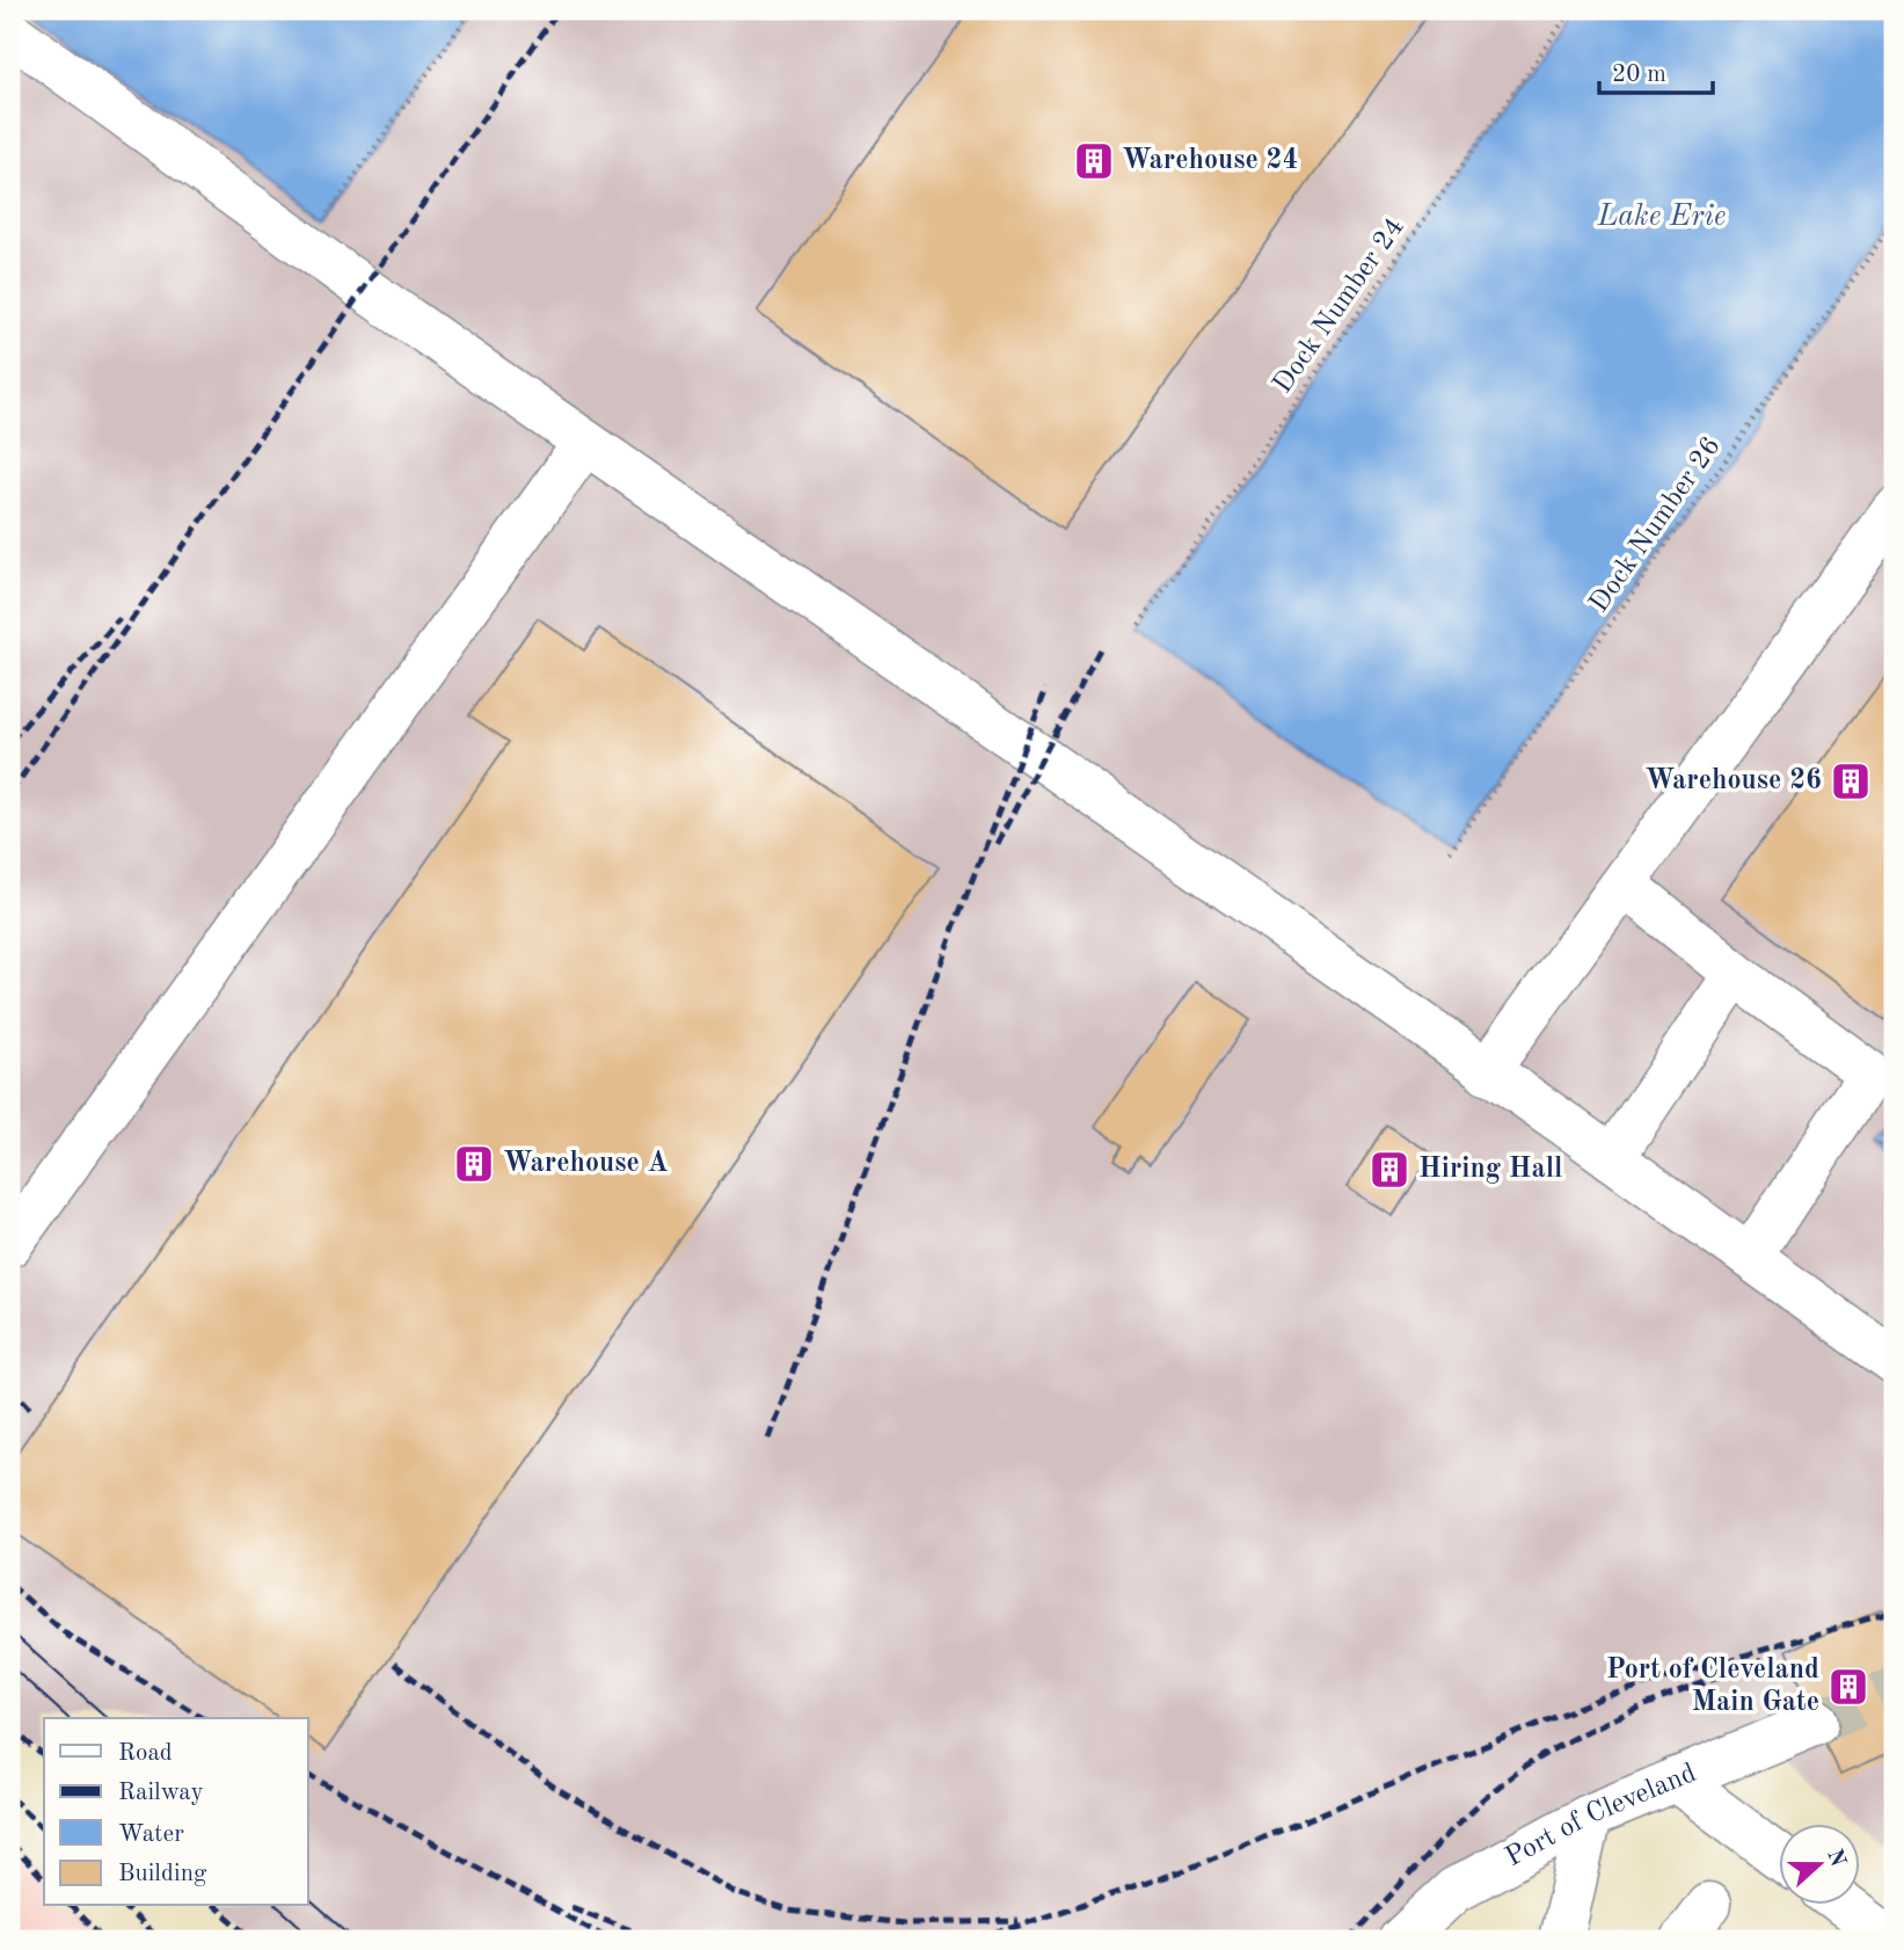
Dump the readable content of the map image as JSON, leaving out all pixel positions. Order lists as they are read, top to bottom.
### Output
{
  "streets": {
    "lane": ["Port of Cleveland"],
    "path": ["Dock Number 24", "Dock Number 26"]
  },
  "water": ["Lake Erie"],
  "places": {
    "building": [
      "Warehouse 24",
      "Warehouse 26",
      "Warehouse A",
      "Hiring Hall",
      "Port of Cleveland Main Gate"
    ]
  },
  "legend": [
    "Road",
    "Railway",
    "Water",
    "Building"
  ],
  "scale_bar": "20 m",
  "north": "right"
}
